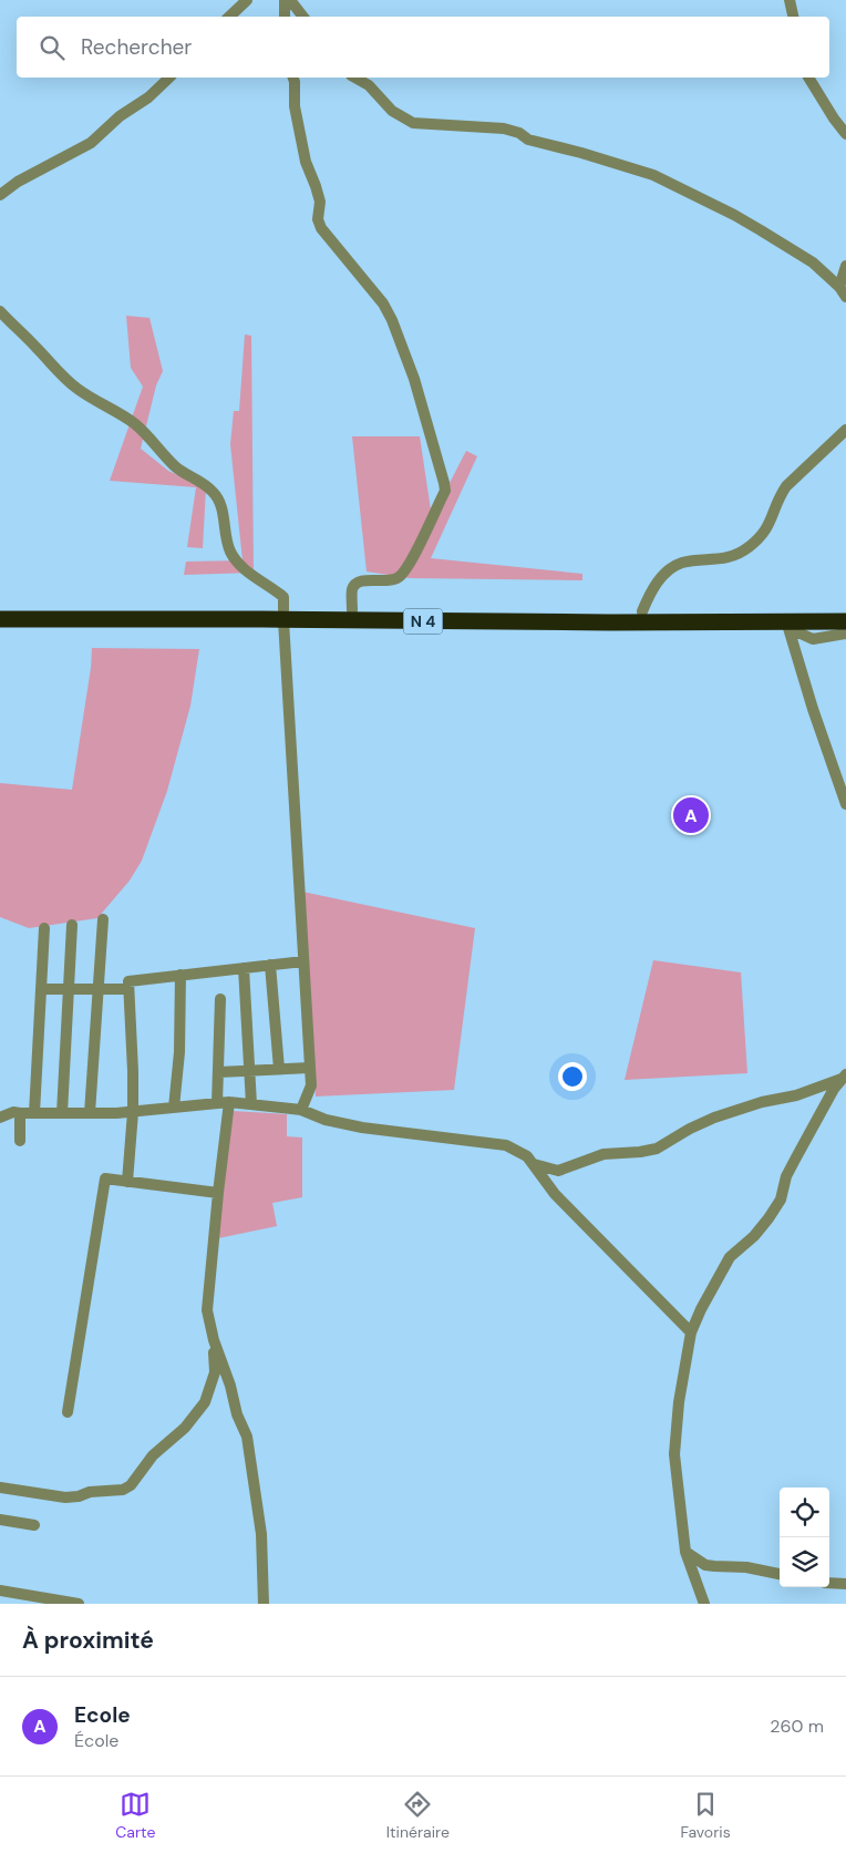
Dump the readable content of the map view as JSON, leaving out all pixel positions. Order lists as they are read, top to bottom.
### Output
{
  "streets": {
    "highway": ["N 4"]
  },
  "page": {
    "search": "Rechercher",
    "pins": "A",
    "heading": "À proximité",
    "list": [
      {
        "mark": "A",
        "name": "Ecole",
        "note": "École",
        "value": "260 m"
      }
    ],
    "nav": ["Carte", "Itinéraire", "Favoris"]
  }
}
